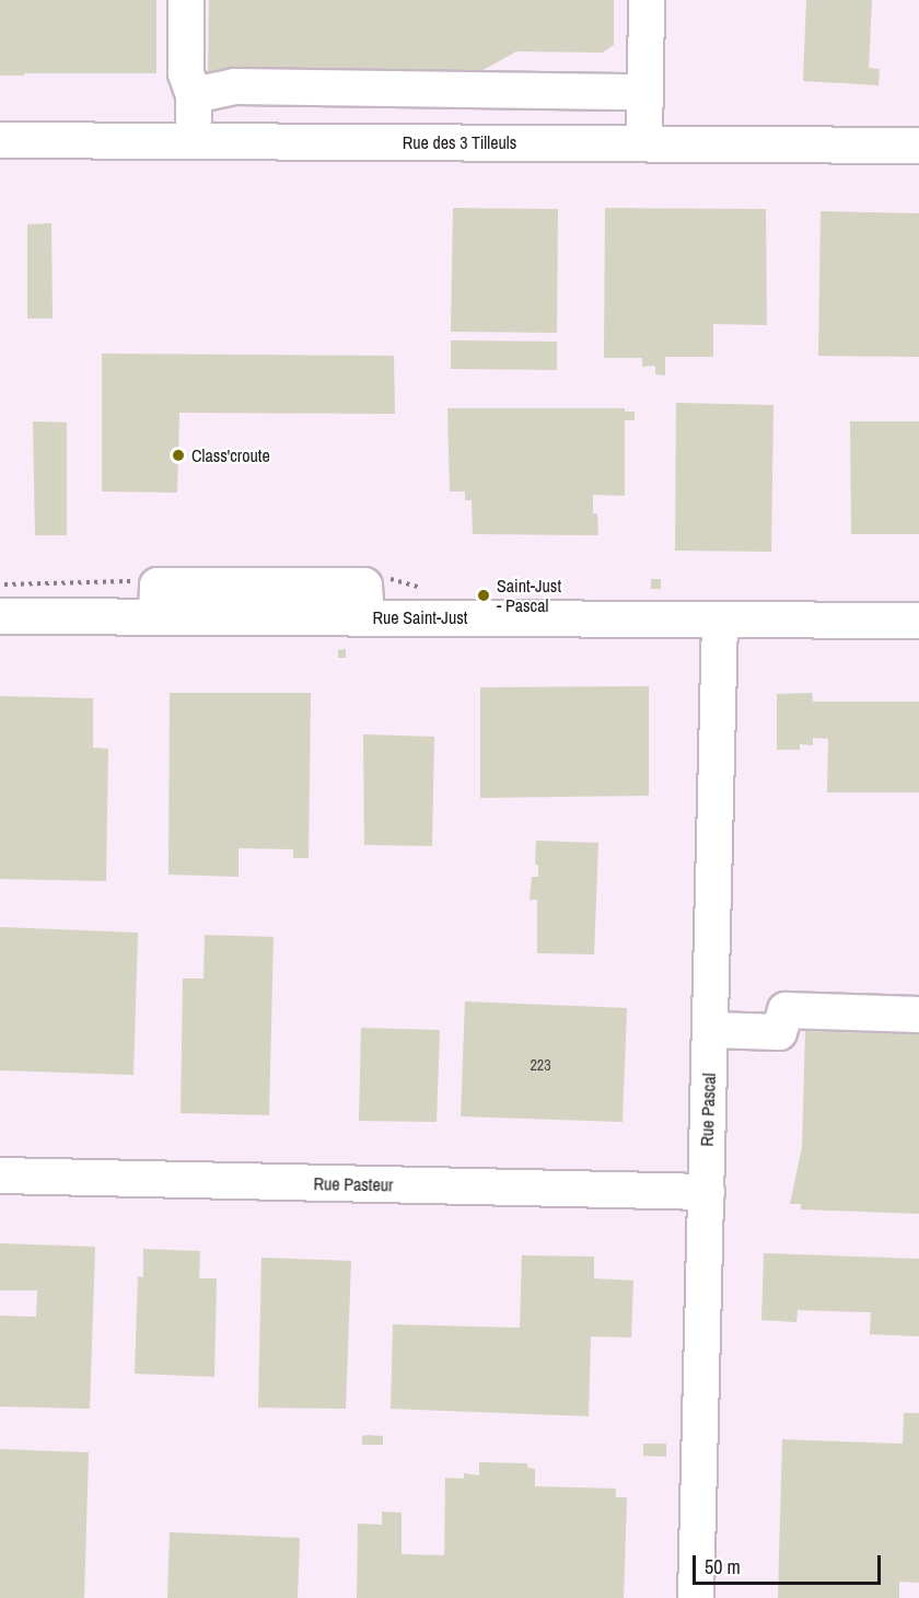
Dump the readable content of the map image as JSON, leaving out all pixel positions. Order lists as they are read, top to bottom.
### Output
{
  "streets": {
    "street": [
      "Rue des 3 Tilleuls",
      "Rue Saint-Just",
      "Rue Pascal",
      "Rue Pasteur"
    ]
  },
  "crossings": [
    ["Rue Saint-Just", "Rue Pascal"],
    ["Rue Pascal", "Rue Pasteur"]
  ],
  "places": ["Class'croute", "Saint-Just - Pascal"],
  "house_numbers": ["223"],
  "scale_bar": "50 m"
}
